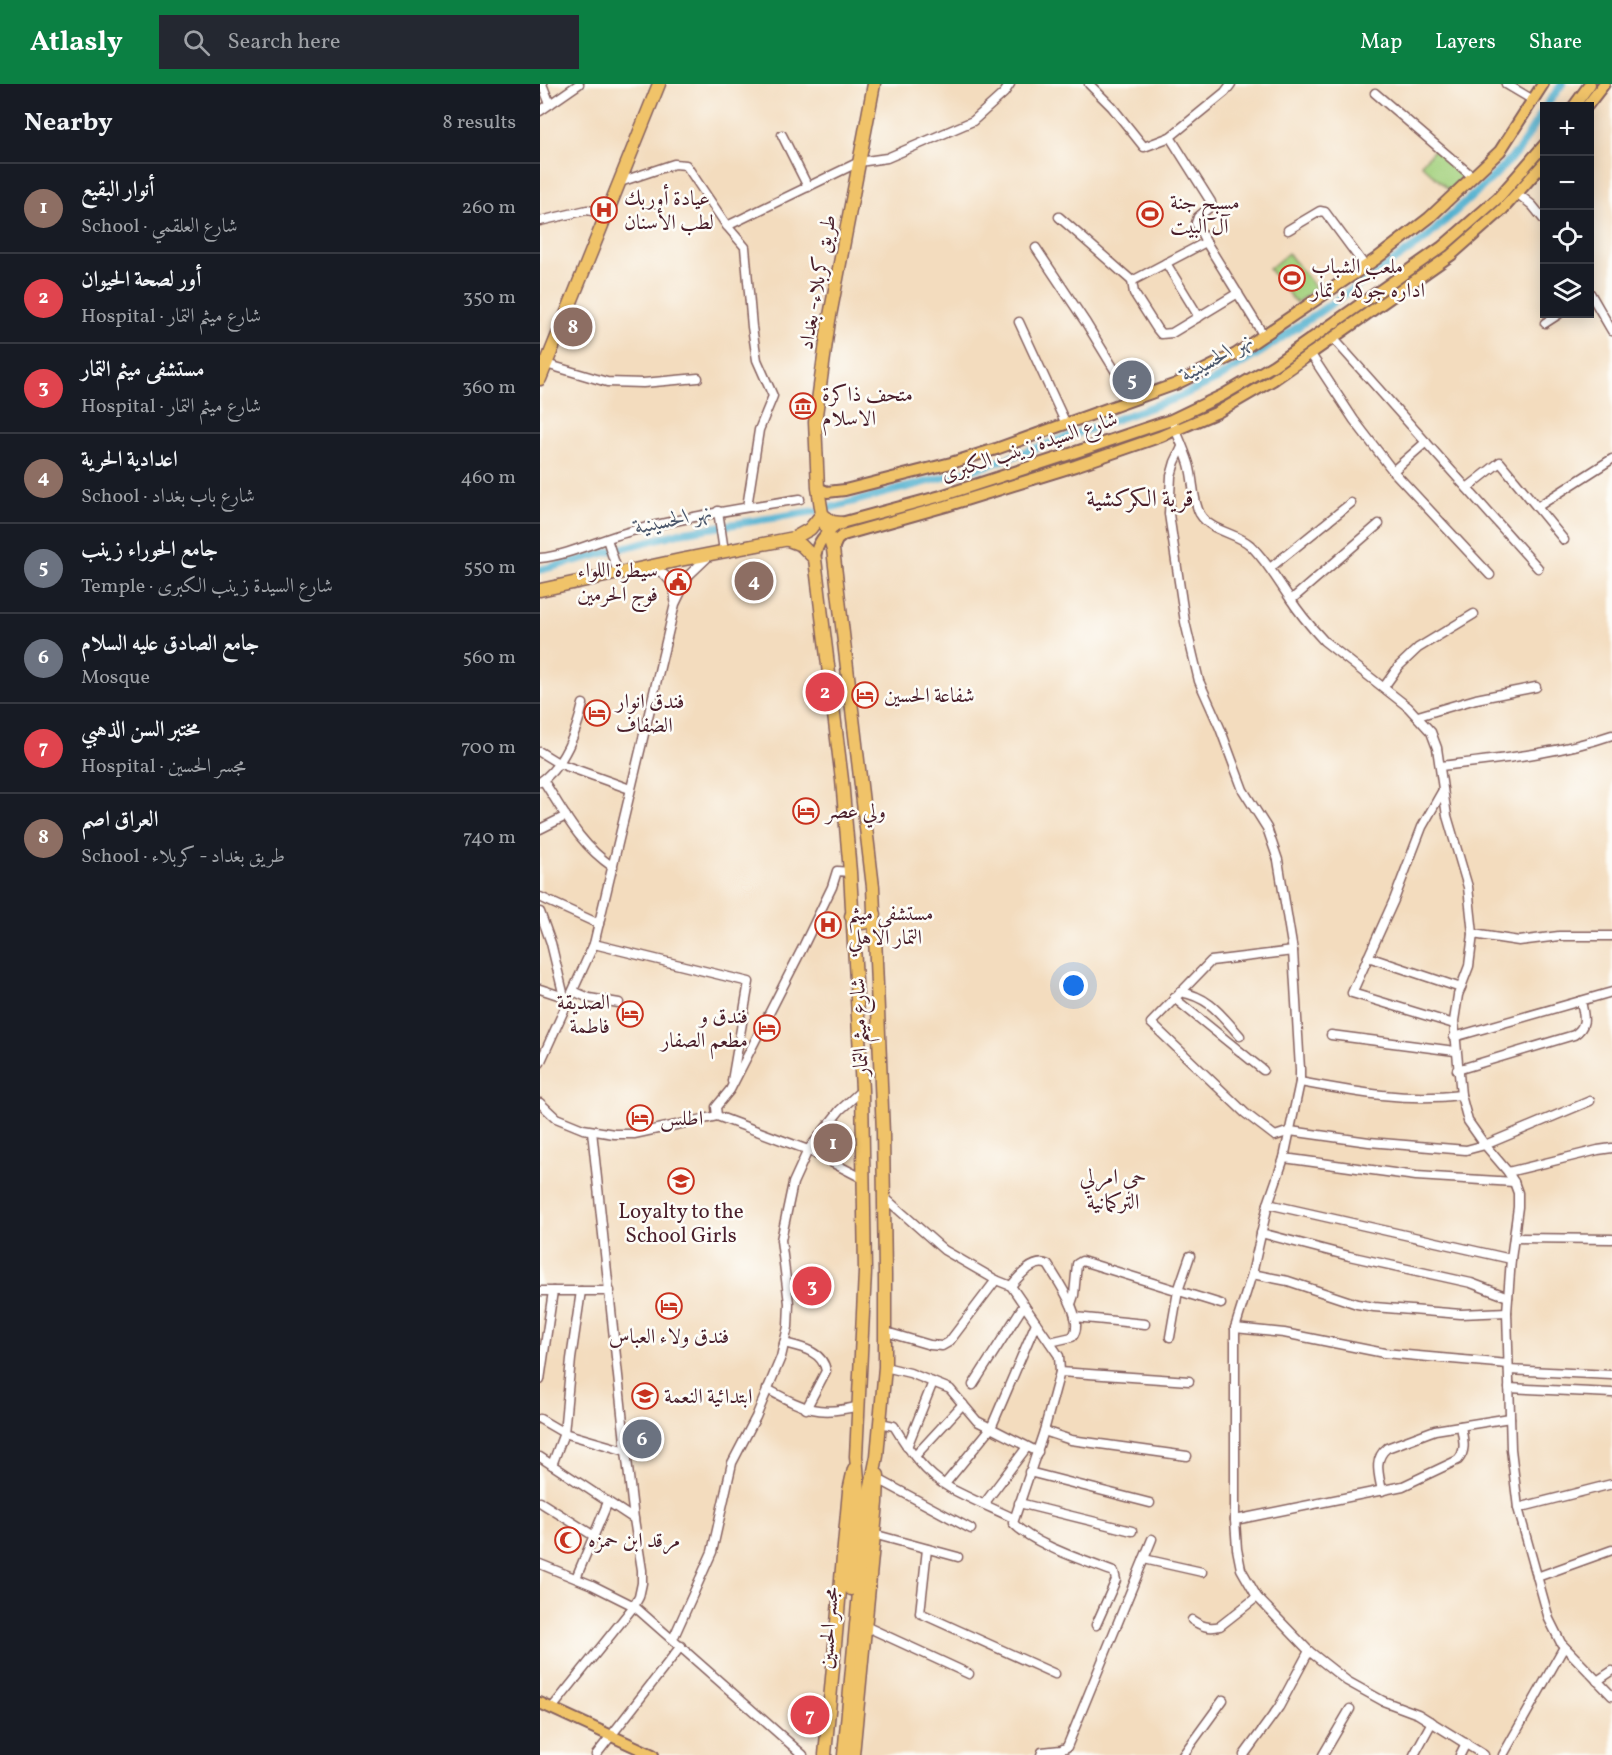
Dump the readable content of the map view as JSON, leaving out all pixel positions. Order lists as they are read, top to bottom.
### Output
{
  "streets": {
    "highway": ["طريق كربلاء- بغداد", "شارع ميثم التمار", "مجسر الحسين"],
    "main road": ["شارع السيدة زينب الكبرى"]
  },
  "crossings": [
    ["طريق كربلاء- بغداد", "شارع ميثم التمار"],
    ["شارع السيدة زينب الكبرى", "شارع ميثم التمار"],
    ["شارع ميثم التمار", "مجسر الحسين"]
  ],
  "districts": ["قرية الكركشية", "حي امرلي التركمانية"],
  "water": ["نهر الحسينية"],
  "places": {
    "hospital": ["عيادة أوربك لطب الأسنان", "مستشفى ميثم التمار الاهلي"],
    "sports": ["مسبح جنة آل البيت", "ملعب الشباب اداره جوكه و تمار"],
    "museum": ["متحف ذاكرة الاسلام"],
    "public building": ["سيطرة اللواء فوج الحرمين"],
    "hotel": [
      "شفاعة الحسين",
      "فندق انوار الضفاف",
      "ولي عصر",
      "الصديقة فاطمة",
      "فندق و مطعم الصفار",
      "اطلس",
      "فندق ولاء العباس"
    ],
    "school or university": ["Loyalty to the School Girls", "ابتدائية النعمة"],
    "mosque": ["مرقد ابن حمزه"]
  },
  "page": {
    "header": "Atlasly",
    "search": "Search here",
    "nav": ["Map", "Layers", "Share"],
    "heading": ["Nearby", "8 results"],
    "map_buttons": ["+", "−"],
    "list": [
      {
        "mark": "1",
        "name": "أنوار البقيع",
        "note": "School · شارع العلقمي",
        "value": "260 m"
      },
      {
        "mark": "2",
        "name": "أور لصحة الحيوان",
        "note": "Hospital · شارع ميثم التمار",
        "value": "350 m"
      },
      {
        "mark": "3",
        "name": "مستشفى ميثم التمار",
        "note": "Hospital · شارع ميثم التمار",
        "value": "360 m"
      },
      {
        "mark": "4",
        "name": "اعدادية الحرية",
        "note": "School · شارع باب بغداد",
        "value": "460 m"
      },
      {
        "mark": "5",
        "name": "جامع الحوراء زينب",
        "note": "Temple · شارع السيدة زينب الكبرى",
        "value": "550 m"
      },
      {
        "mark": "6",
        "name": "جامع الصادق عليه السلام",
        "note": "Mosque",
        "value": "560 m"
      },
      {
        "mark": "7",
        "name": "مختبر السن الذهبي",
        "note": "Hospital · مجسر الحسين",
        "value": "700 m"
      },
      {
        "mark": "8",
        "name": "العراق اصم",
        "note": "School · طريق بغداد - كربلاء",
        "value": "740 m"
      }
    ],
    "pins": [
      "8",
      "5",
      "4",
      "2",
      "1",
      "3",
      "6",
      "7"
    ]
  }
}
